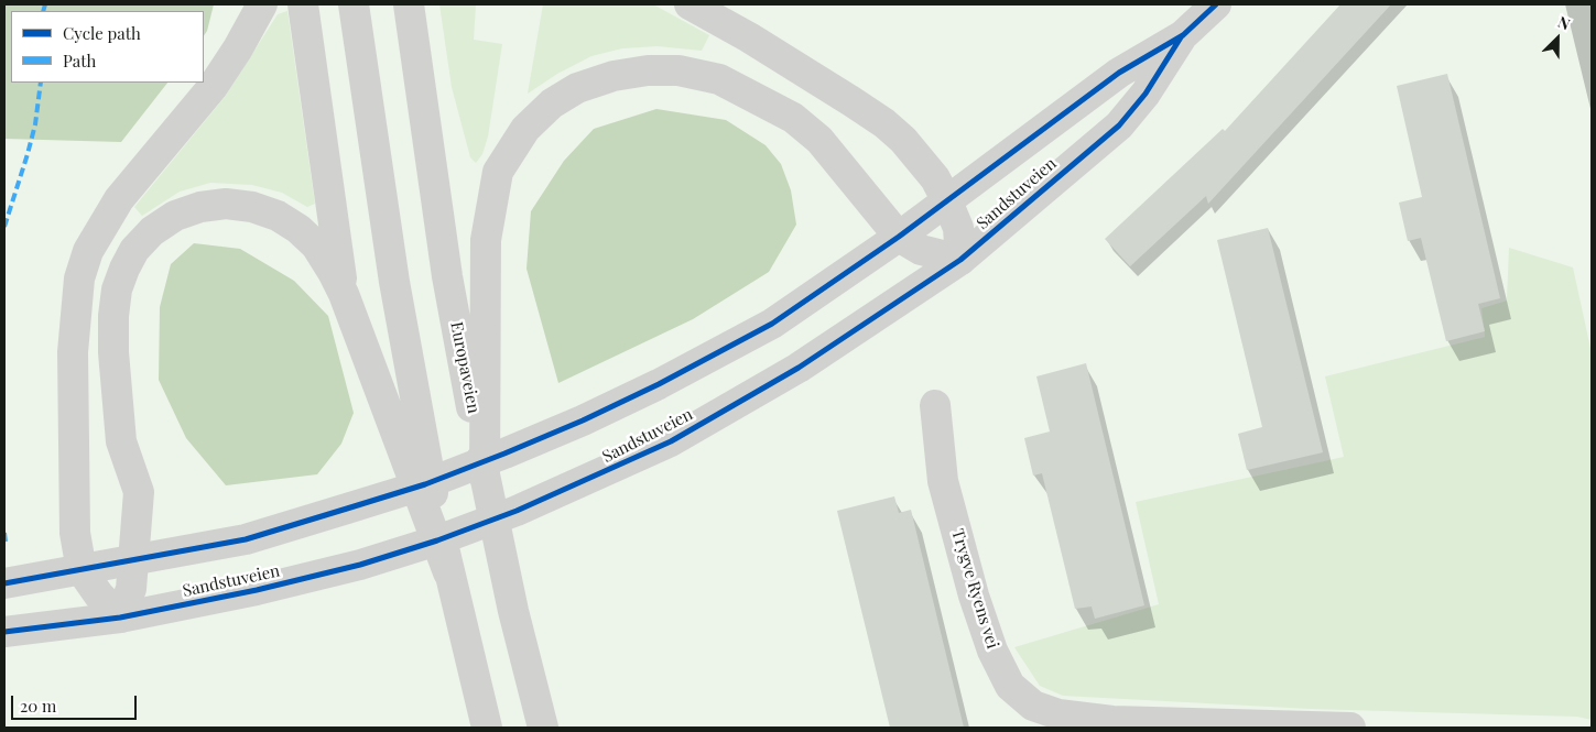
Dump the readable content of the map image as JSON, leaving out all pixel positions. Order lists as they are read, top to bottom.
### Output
{
  "streets": {
    "main road": ["Sandstuveien", "Europaveien", "Trygve Ryens vei"]
  },
  "legend": ["Cycle path", "Path"],
  "scale_bar": "20 m",
  "north": "top right"
}
